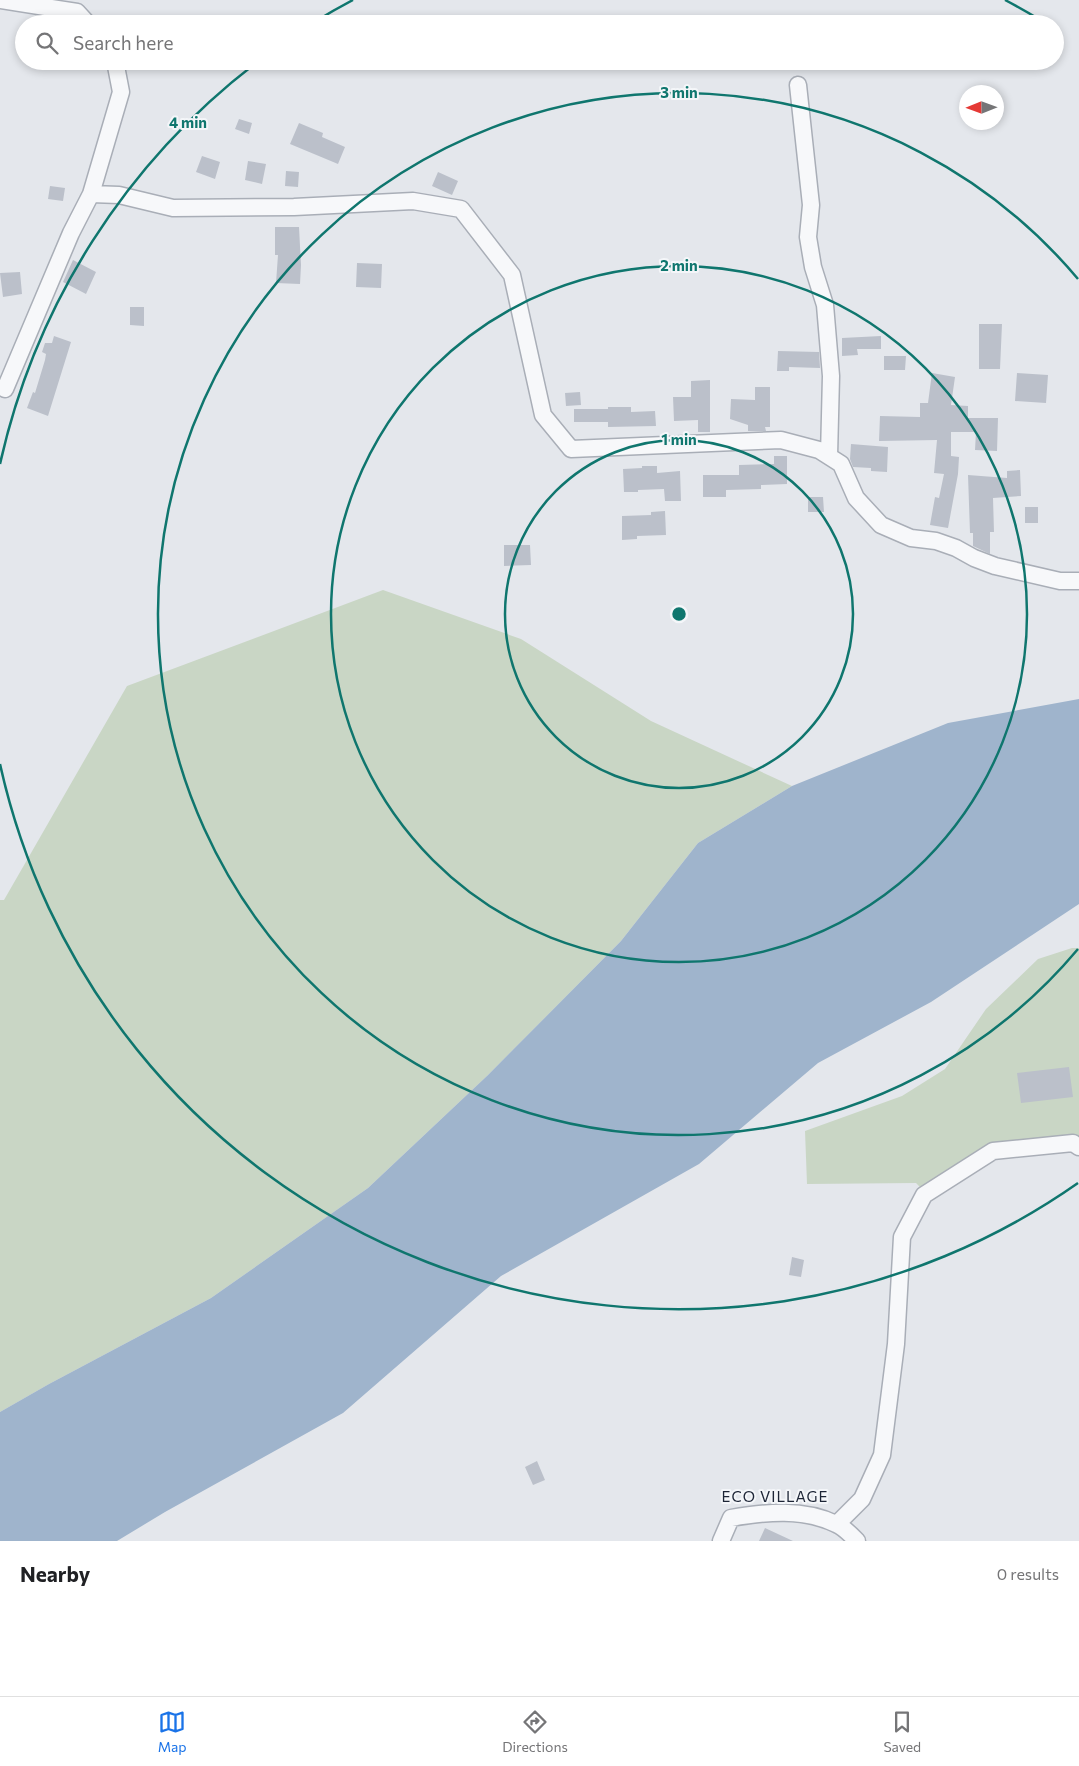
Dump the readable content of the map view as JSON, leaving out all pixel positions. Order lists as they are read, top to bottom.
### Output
{
  "districts": ["ECO VILLAGE"],
  "north": "left",
  "page": {
    "search": "Search here",
    "heading": ["Nearby", "0 results"],
    "nav": ["Map", "Directions", "Saved"]
  },
  "rings": [
    "3 min",
    "4 min",
    "2 min",
    "1 min"
  ]
}
